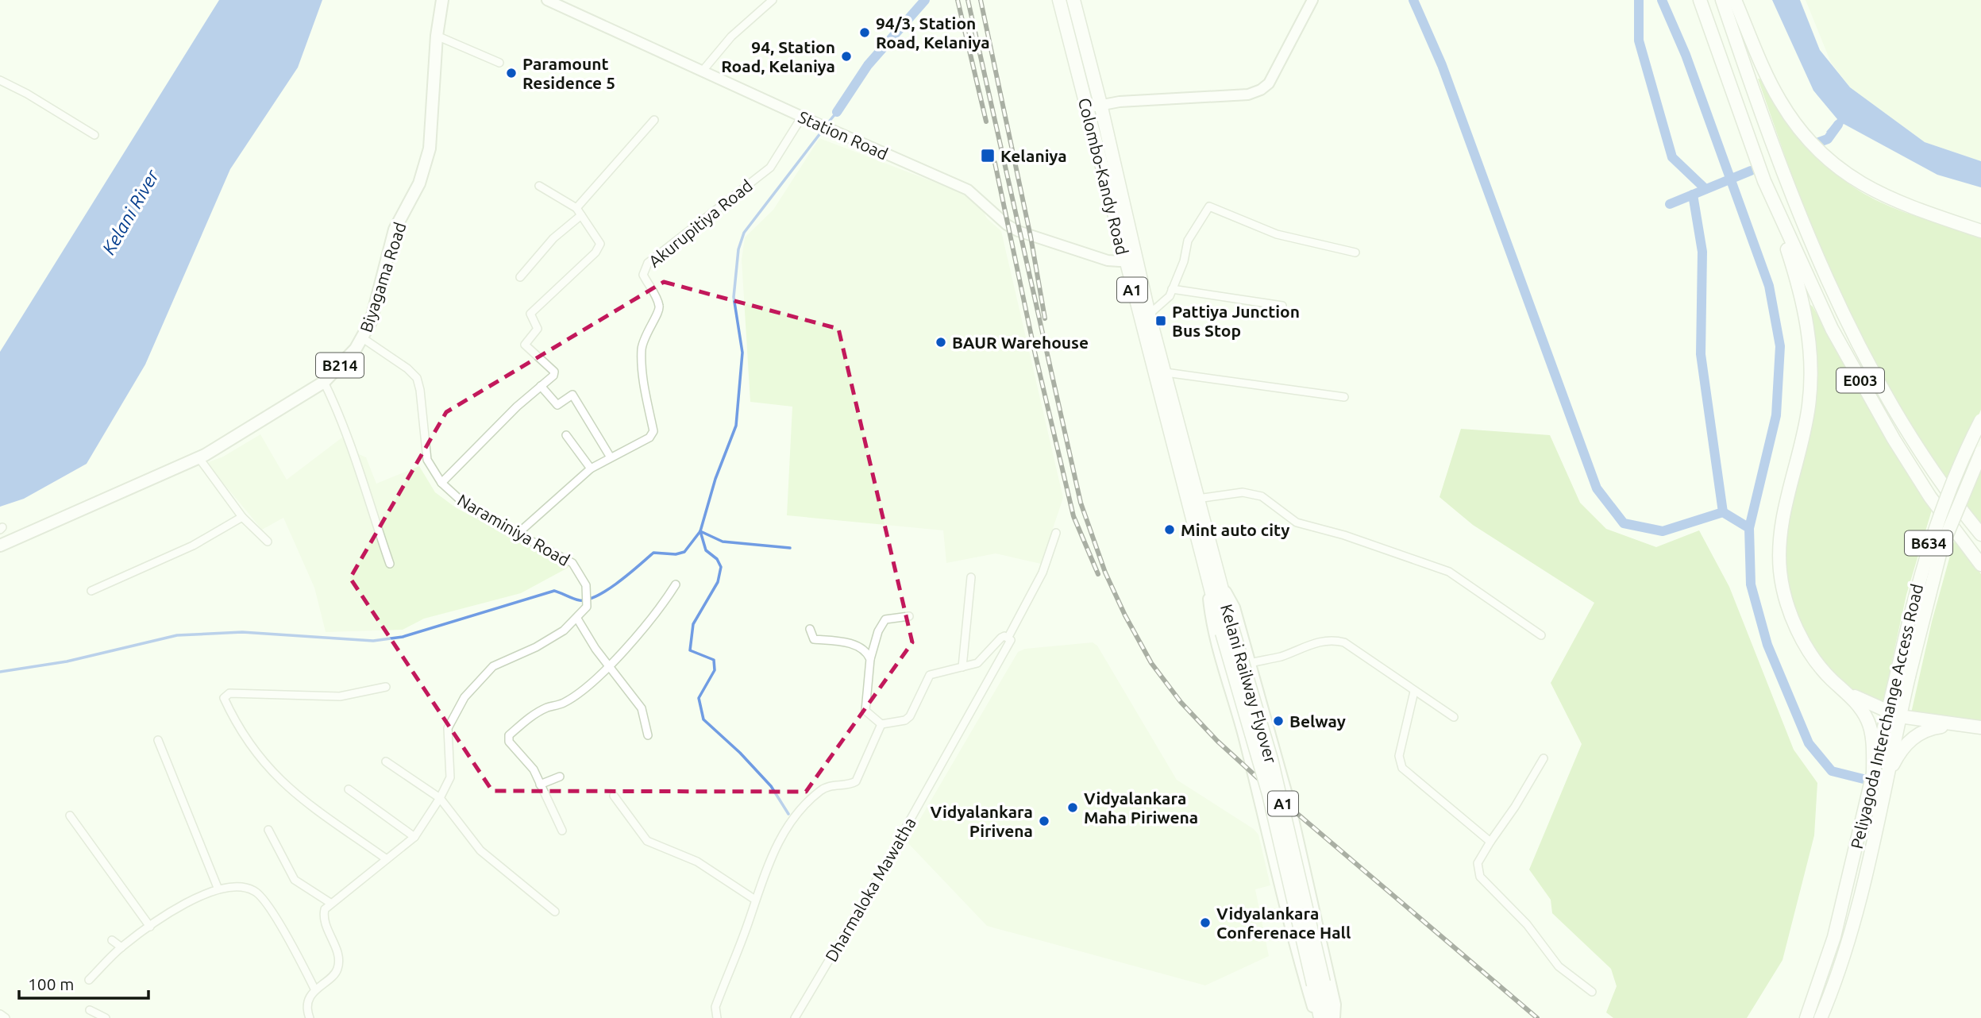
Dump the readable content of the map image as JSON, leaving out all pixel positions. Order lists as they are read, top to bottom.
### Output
{
  "streets": {
    "highway": [
      "Colombo-Kandy Road",
      "A1",
      "E003",
      "B634",
      "Kelani Railway Flyover",
      "Peliyagoda Interchange Access Road"
    ],
    "main road": ["Biyagama Road", "B214"],
    "street": [
      "Station Road",
      "Akurupitiya Road",
      "Naraminiya Road",
      "Dharmaloka Mawatha"
    ]
  },
  "crossings": [
    ["Station Road", "Colombo-Kandy Road"],
    ["Station Road", "Akurupitiya Road"],
    ["Colombo-Kandy Road", "Kelani Railway Flyover"],
    ["Akurupitiya Road", "Naraminiya Road"],
    ["Biyagama Road", "Naraminiya Road"]
  ],
  "water": ["Kelani River"],
  "places": {
    "other": [
      "94/3, Station Road, Kelaniya",
      "94, Station Road, Kelaniya",
      "Paramount Residence 5",
      "BAUR Warehouse",
      "Mint auto city",
      "Belway",
      "Vidyalankara Maha Piriwena",
      "Vidyalankara Pirivena",
      "Vidyalankara Conferenace Hall"
    ],
    "transit": ["Kelaniya", "Pattiya Junction Bus Stop"]
  },
  "scale_bar": "100 m"
}
